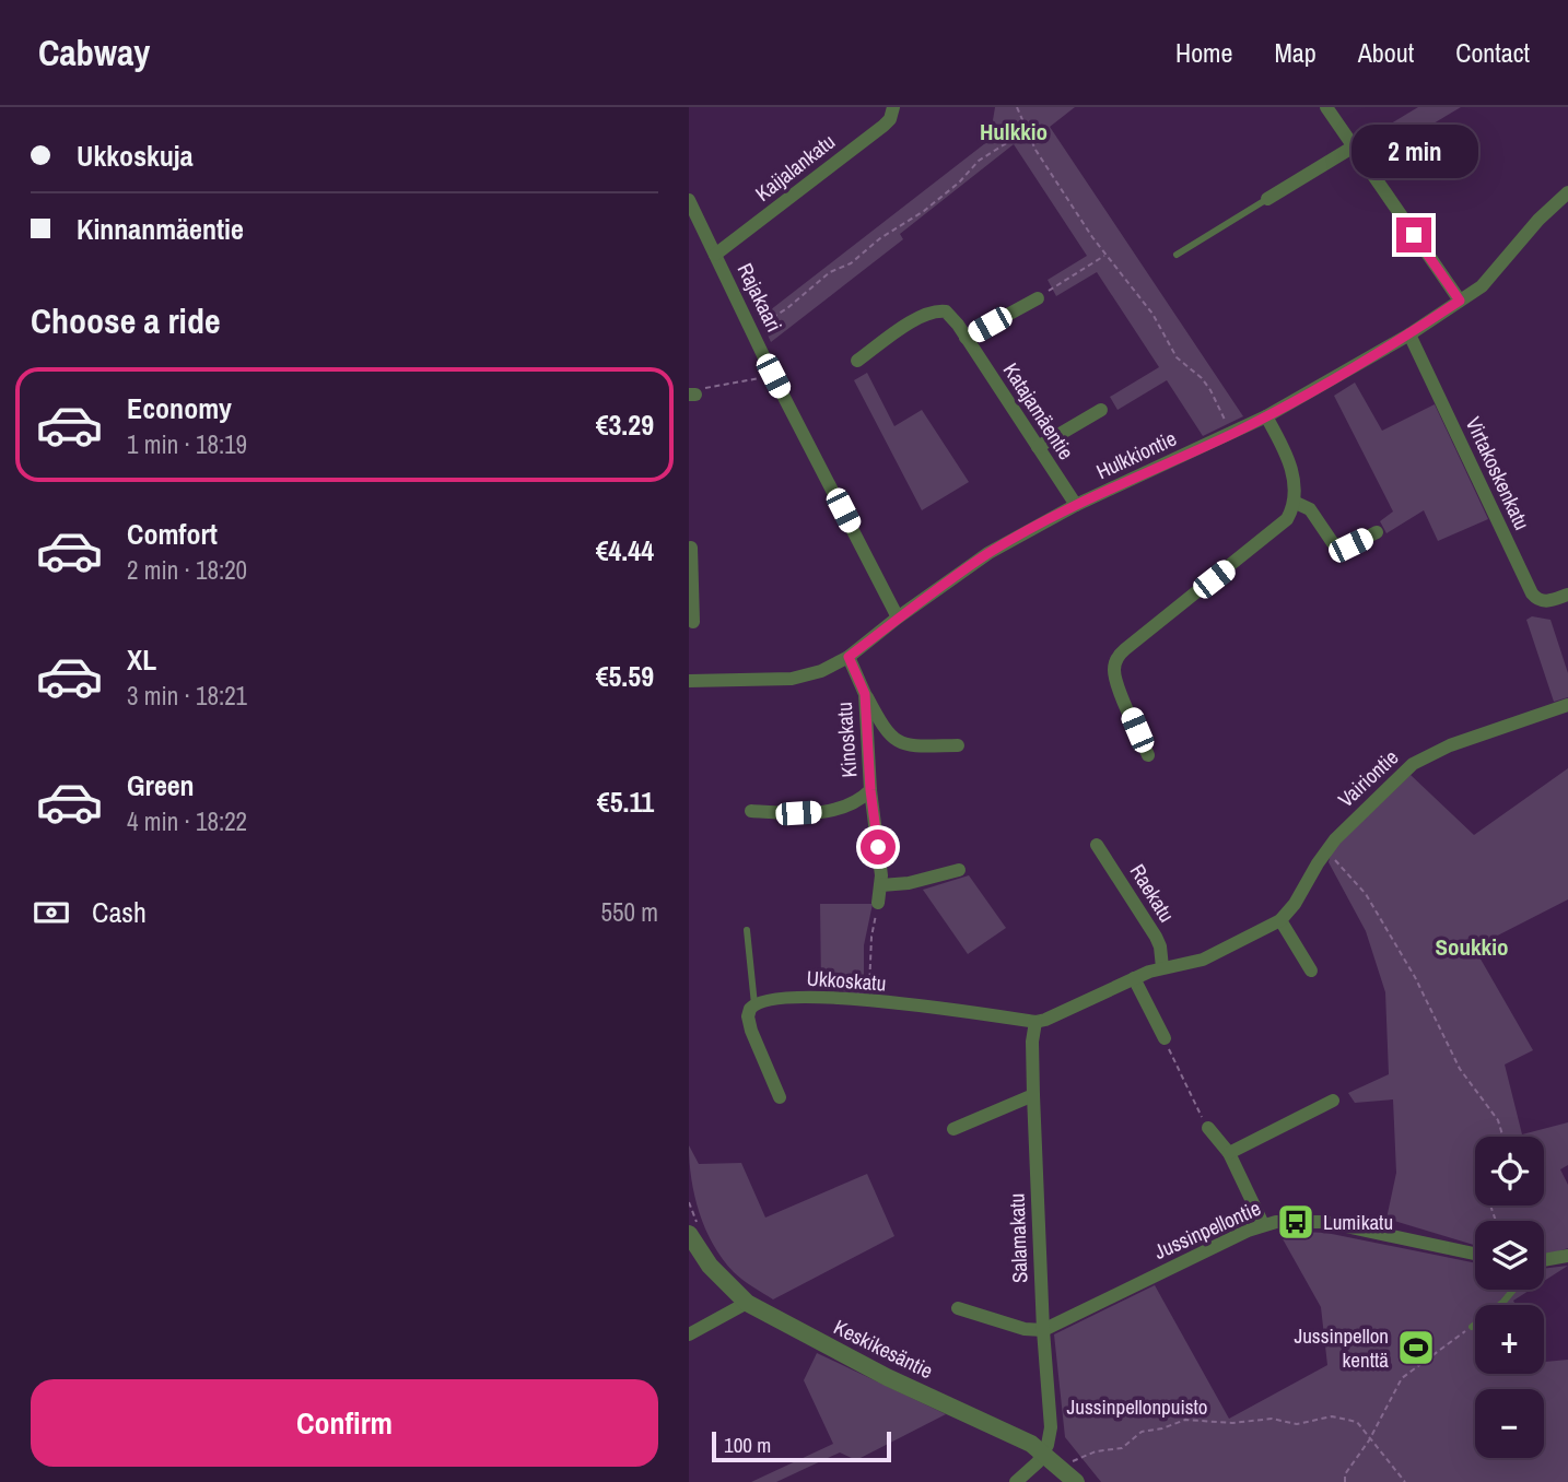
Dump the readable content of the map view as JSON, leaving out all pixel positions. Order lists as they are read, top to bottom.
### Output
{
  "streets": {
    "street": [
      "Kaijalankatu",
      "Rajakaari",
      "Katajamäentie",
      "Hulkkiontie",
      "Virtakoskenkatu",
      "Kinoskatu",
      "Vairiontie",
      "Raekatu",
      "Ukkoskatu",
      "Jussinpellontie",
      "Salamakatu",
      "Keskikesäntie"
    ]
  },
  "crossings": [
    ["Kaijalankatu", "Rajakaari"],
    ["Rajakaari", "Hulkkiontie"],
    ["Katajamäentie", "Hulkkiontie"],
    ["Hulkkiontie", "Virtakoskenkatu"],
    ["Hulkkiontie", "Kinoskatu"],
    ["Ukkoskatu", "Salamakatu"],
    ["Jussinpellontie", "Salamakatu"],
    ["Salamakatu", "Keskikesäntie"]
  ],
  "districts": ["Hulkkio", "Soukkio"],
  "parks": ["Jussinpellonpuisto"],
  "places": {
    "bus stop": ["Lumikatu"],
    "sports": ["Jussinpellon kenttä"]
  },
  "scale_bar": "100 m",
  "page": {
    "header": "Cabway",
    "nav": [
      "Home",
      "Map",
      "About",
      "Contact"
    ],
    "banner": ["Ukkoskuja", "Kinnanmäentie"],
    "bubble": "2 min",
    "heading": "Choose a ride",
    "list": [
      {
        "name": "Economy",
        "note": "1 min · 18:19",
        "value": "€3.29"
      },
      {
        "name": "Comfort",
        "note": "2 min · 18:20",
        "value": "€4.44"
      },
      {
        "name": "XL",
        "note": "3 min · 18:21",
        "value": "€5.59"
      },
      {
        "name": "Green",
        "note": "4 min · 18:22",
        "value": "€5.11"
      }
    ],
    "pay": ["Cash", "550 m"],
    "map_buttons": ["+", "−"],
    "buttons": "Confirm",
    "scale": "100 m"
  }
}
